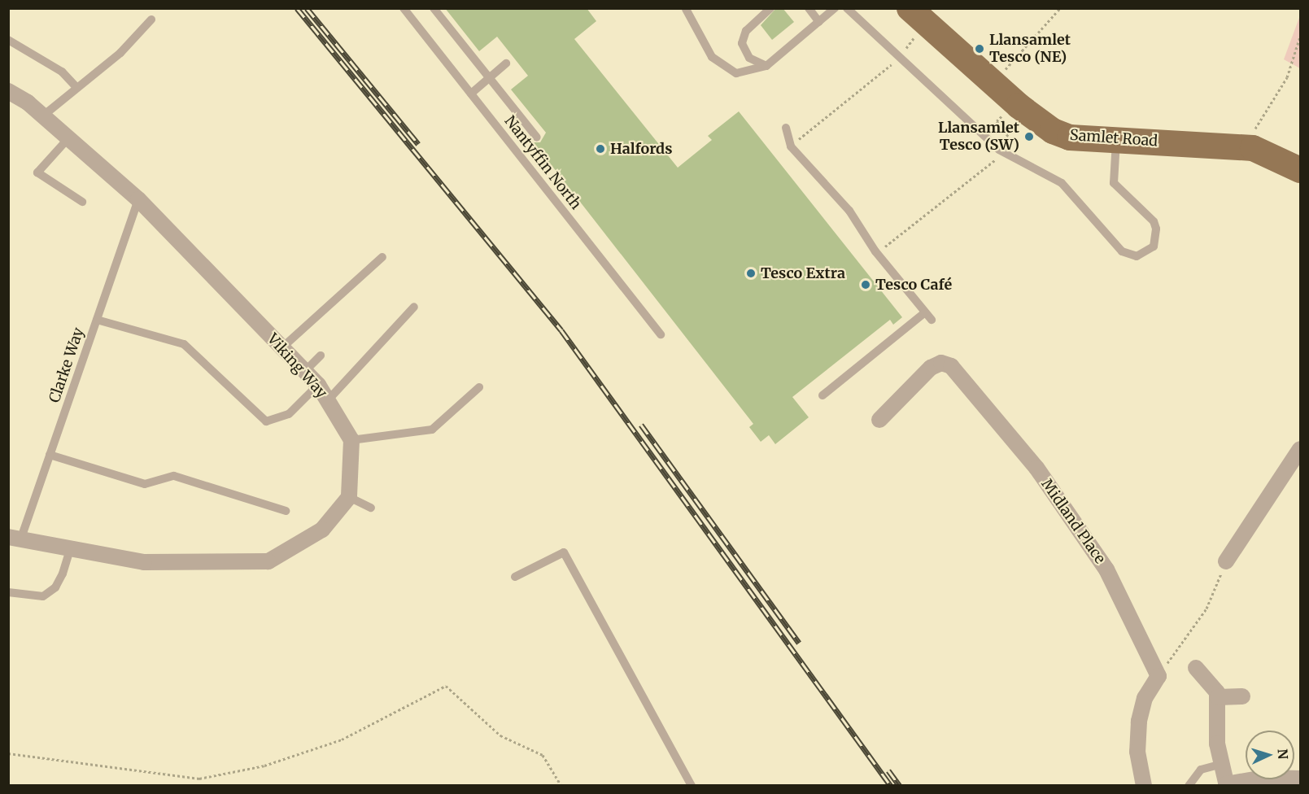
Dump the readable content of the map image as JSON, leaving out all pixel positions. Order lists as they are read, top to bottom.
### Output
{
  "streets": {
    "main road": ["Samlet Road"],
    "street": ["Viking Way", "Midland Place"],
    "lane": ["Nantyffin North", "Clarke Way"]
  },
  "crossings": [
    ["Clarke Way", "Viking Way"]
  ],
  "places": [
    "Llansamlet Tesco (NE)",
    "Llansamlet Tesco (SW)",
    "Halfords",
    "Tesco Extra",
    "Tesco Café"
  ],
  "north": "right"
}
